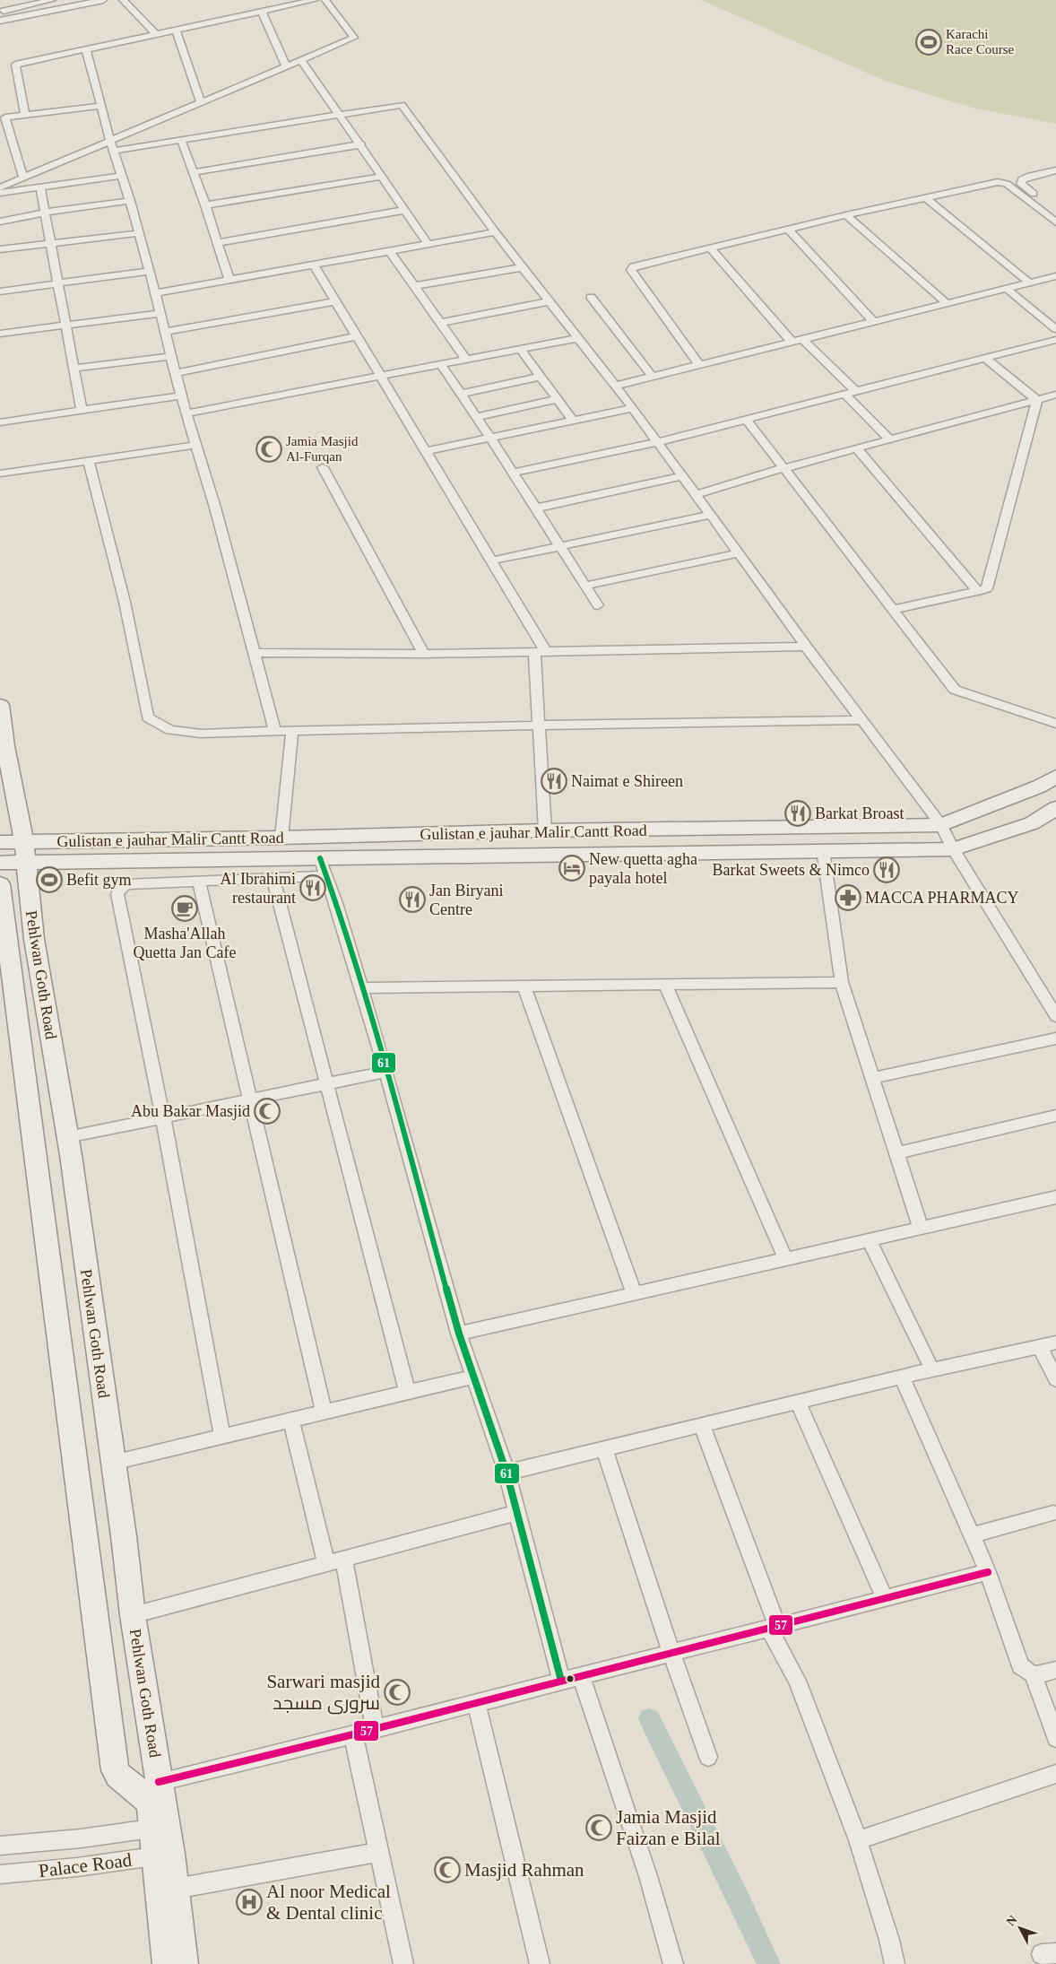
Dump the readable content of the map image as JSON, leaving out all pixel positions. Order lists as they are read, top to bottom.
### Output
{
  "streets": {
    "main road": ["Gulistan e jauhar Malir Cantt Road", "Pehlwan Goth Road"],
    "street": ["Palace Road"]
  },
  "crossings": [
    ["Gulistan e jauhar Malir Cantt Road", "Pehlwan Goth Road"],
    ["Pehlwan Goth Road", "Palace Road"]
  ],
  "places": {
    "sports": ["Karachi Race Course", "Befit gym"],
    "mosque": [
      "Jamia Masjid Al-Furqan",
      "Abu Bakar Masjid",
      "Sarwari masjid سروری مسجد",
      "Jamia Masjid Faizan e Bilal",
      "Masjid Rahman"
    ],
    "restaurant": [
      "Naimat e Shireen",
      "Barkat Broast",
      "Barkat Sweets & Nimco",
      "Al Ibrahimi restaurant",
      "Jan Biryani Centre"
    ],
    "hotel": ["New quetta agha payala hotel"],
    "pharmacy": ["MACCA PHARMACY"],
    "cafe": ["Masha'Allah Quetta Jan Cafe"],
    "hospital": ["Al noor Medical & Dental clinic"]
  },
  "lines": ["transit line 61", "transit line 57"],
  "north": "top left"
}
